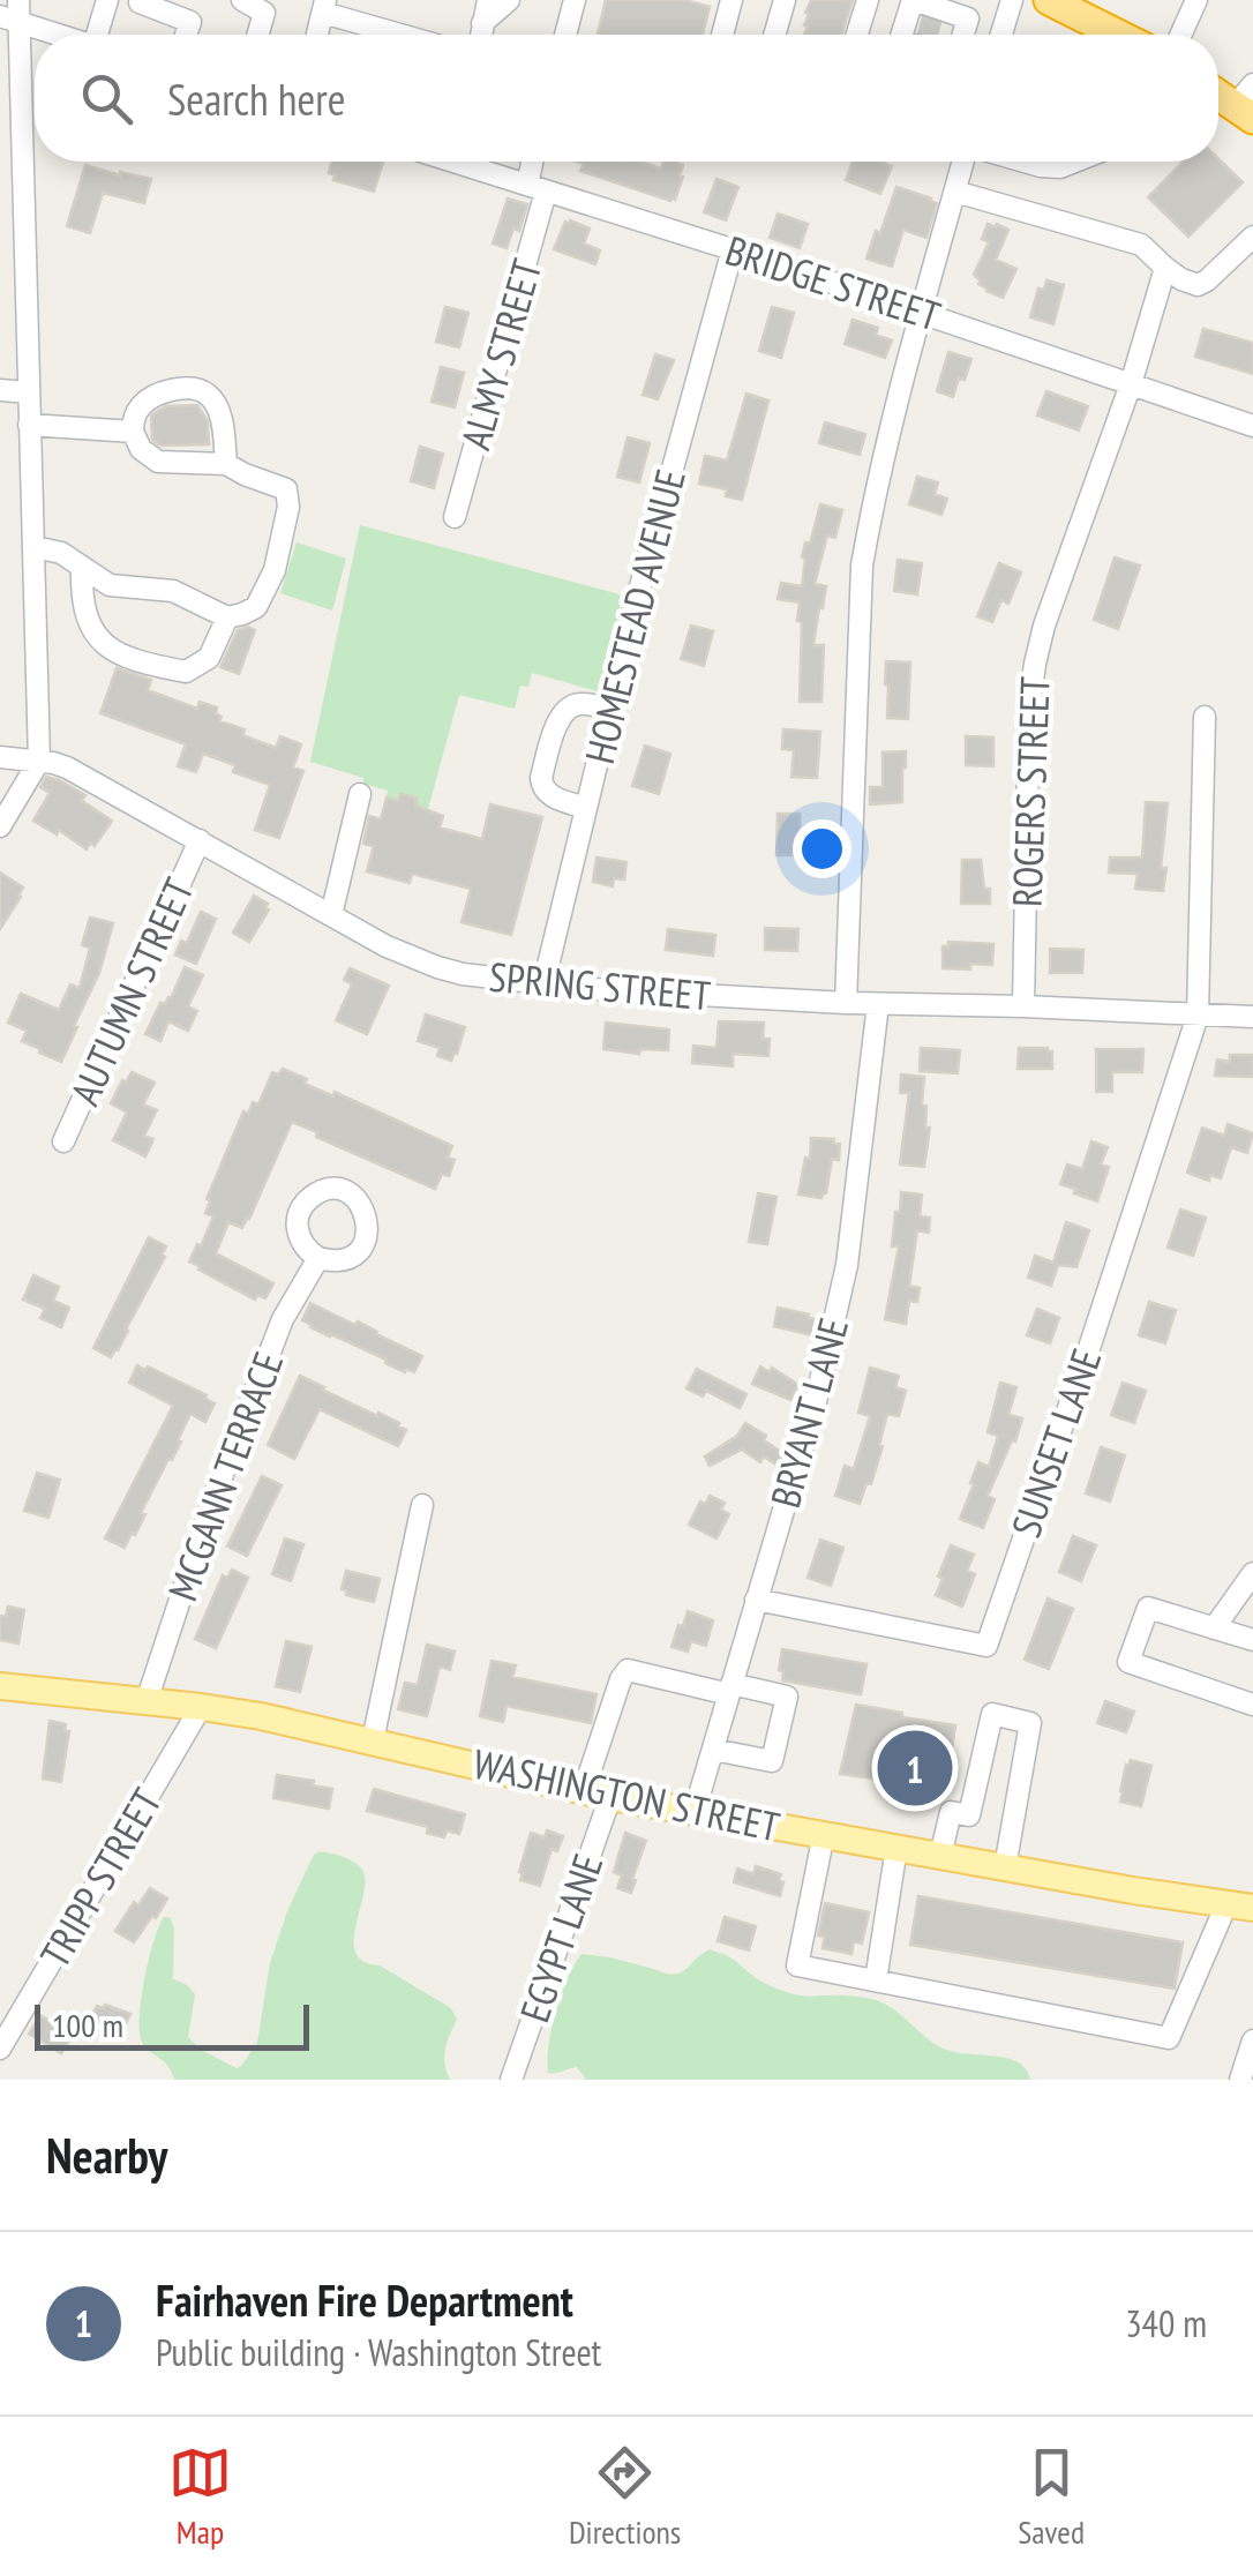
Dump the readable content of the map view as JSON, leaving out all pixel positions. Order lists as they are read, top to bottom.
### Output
{
  "streets": {
    "main road": ["WASHINGTON STREET"],
    "street": [
      "BRIDGE STREET",
      "ALMY STREET",
      "HOMESTEAD AVENUE",
      "ROGERS STREET",
      "SPRING STREET",
      "AUTUMN STREET",
      "BRYANT LANE",
      "SUNSET LANE",
      "MCGANN TERRACE",
      "TRIPP STREET",
      "EGYPT LANE"
    ]
  },
  "crossings": [
    ["BRIDGE STREET", "ALMY STREET"],
    ["BRIDGE STREET", "HOMESTEAD AVENUE"],
    ["BRIDGE STREET", "ROGERS STREET"],
    ["HOMESTEAD AVENUE", "SPRING STREET"],
    ["ROGERS STREET", "SPRING STREET"],
    ["SPRING STREET", "AUTUMN STREET"],
    ["SPRING STREET", "BRYANT LANE"],
    ["SPRING STREET", "SUNSET LANE"],
    ["BRYANT LANE", "SUNSET LANE"],
    ["BRYANT LANE", "WASHINGTON STREET"],
    ["BRYANT LANE", "EGYPT LANE"],
    ["MCGANN TERRACE", "WASHINGTON STREET"],
    ["WASHINGTON STREET", "TRIPP STREET"],
    ["WASHINGTON STREET", "EGYPT LANE"]
  ],
  "scale_bar": "100 m",
  "page": {
    "search": "Search here",
    "pins": "1",
    "scale": "100 m",
    "heading": "Nearby",
    "list": [
      {
        "mark": "1",
        "name": "Fairhaven Fire Department",
        "note": "Public building · Washington Street",
        "value": "340 m"
      }
    ],
    "nav": ["Map", "Directions", "Saved"]
  }
}
